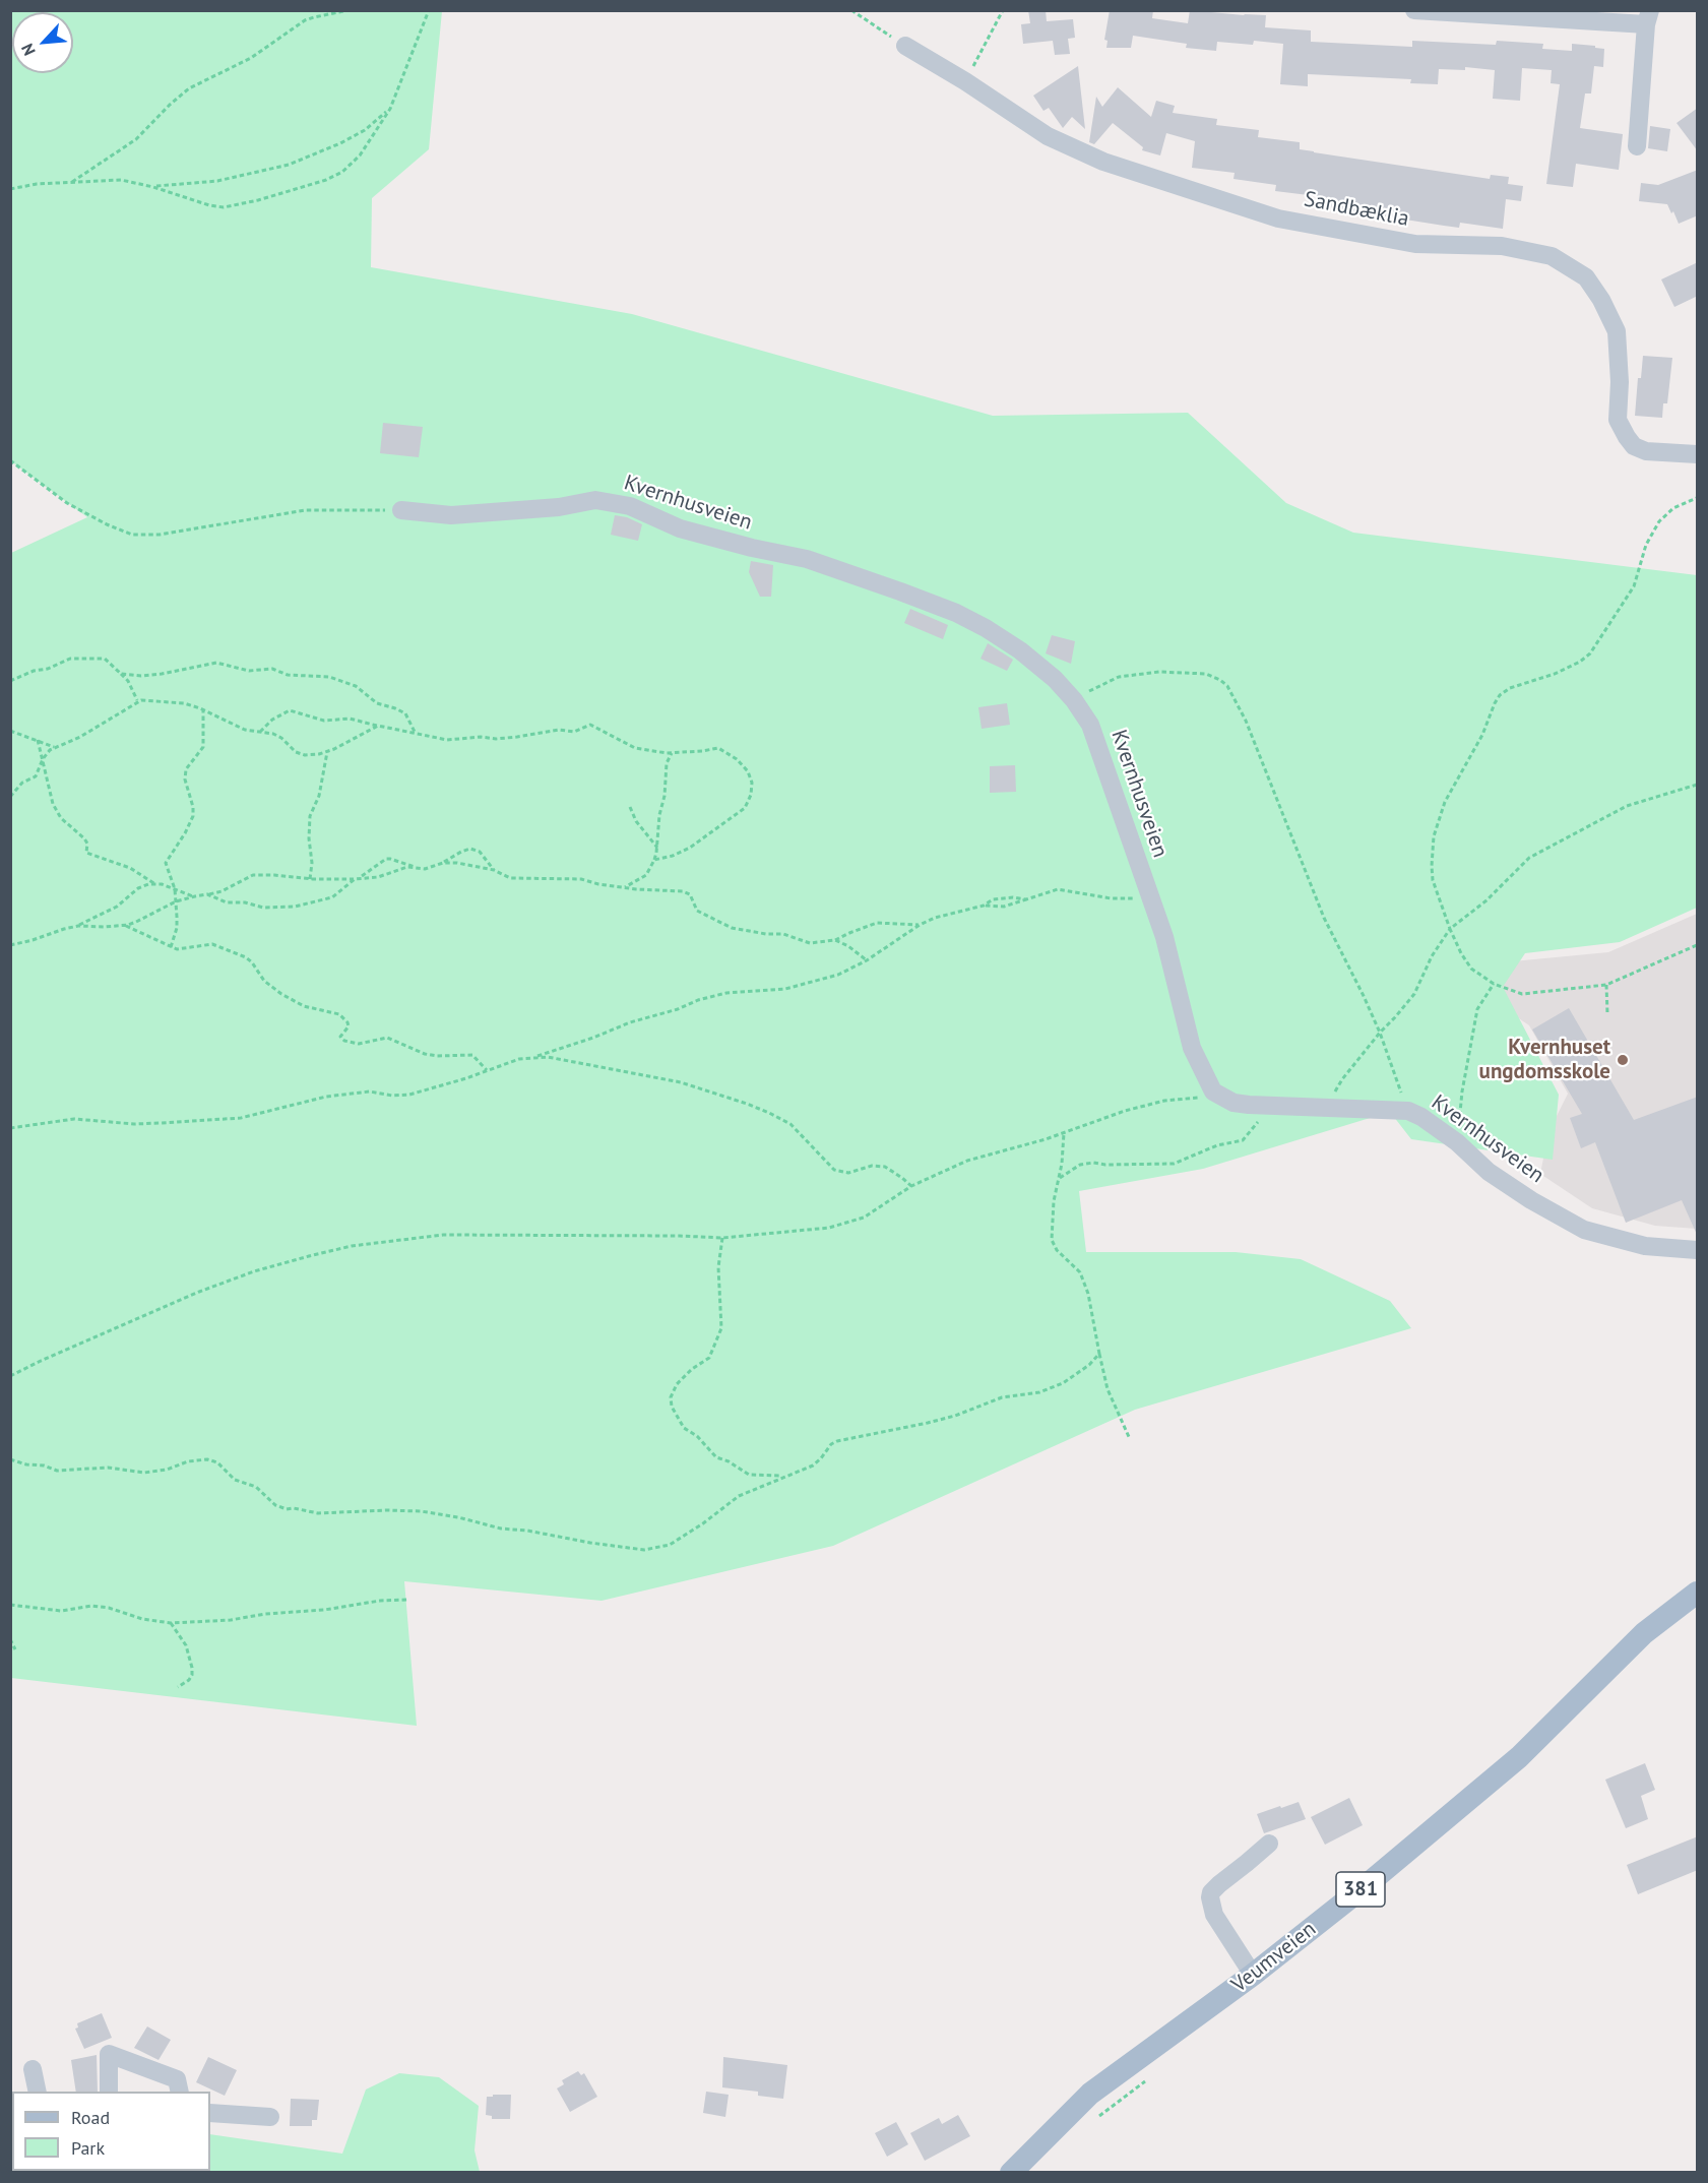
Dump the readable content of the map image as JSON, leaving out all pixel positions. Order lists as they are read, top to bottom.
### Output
{
  "streets": {
    "main road": ["381", "Veumveien"],
    "street": ["Sandbæklia", "Kvernhusveien"]
  },
  "places": ["Kvernhuset ungdomsskole"],
  "legend": ["Road", "Park"],
  "north": "bottom left"
}
